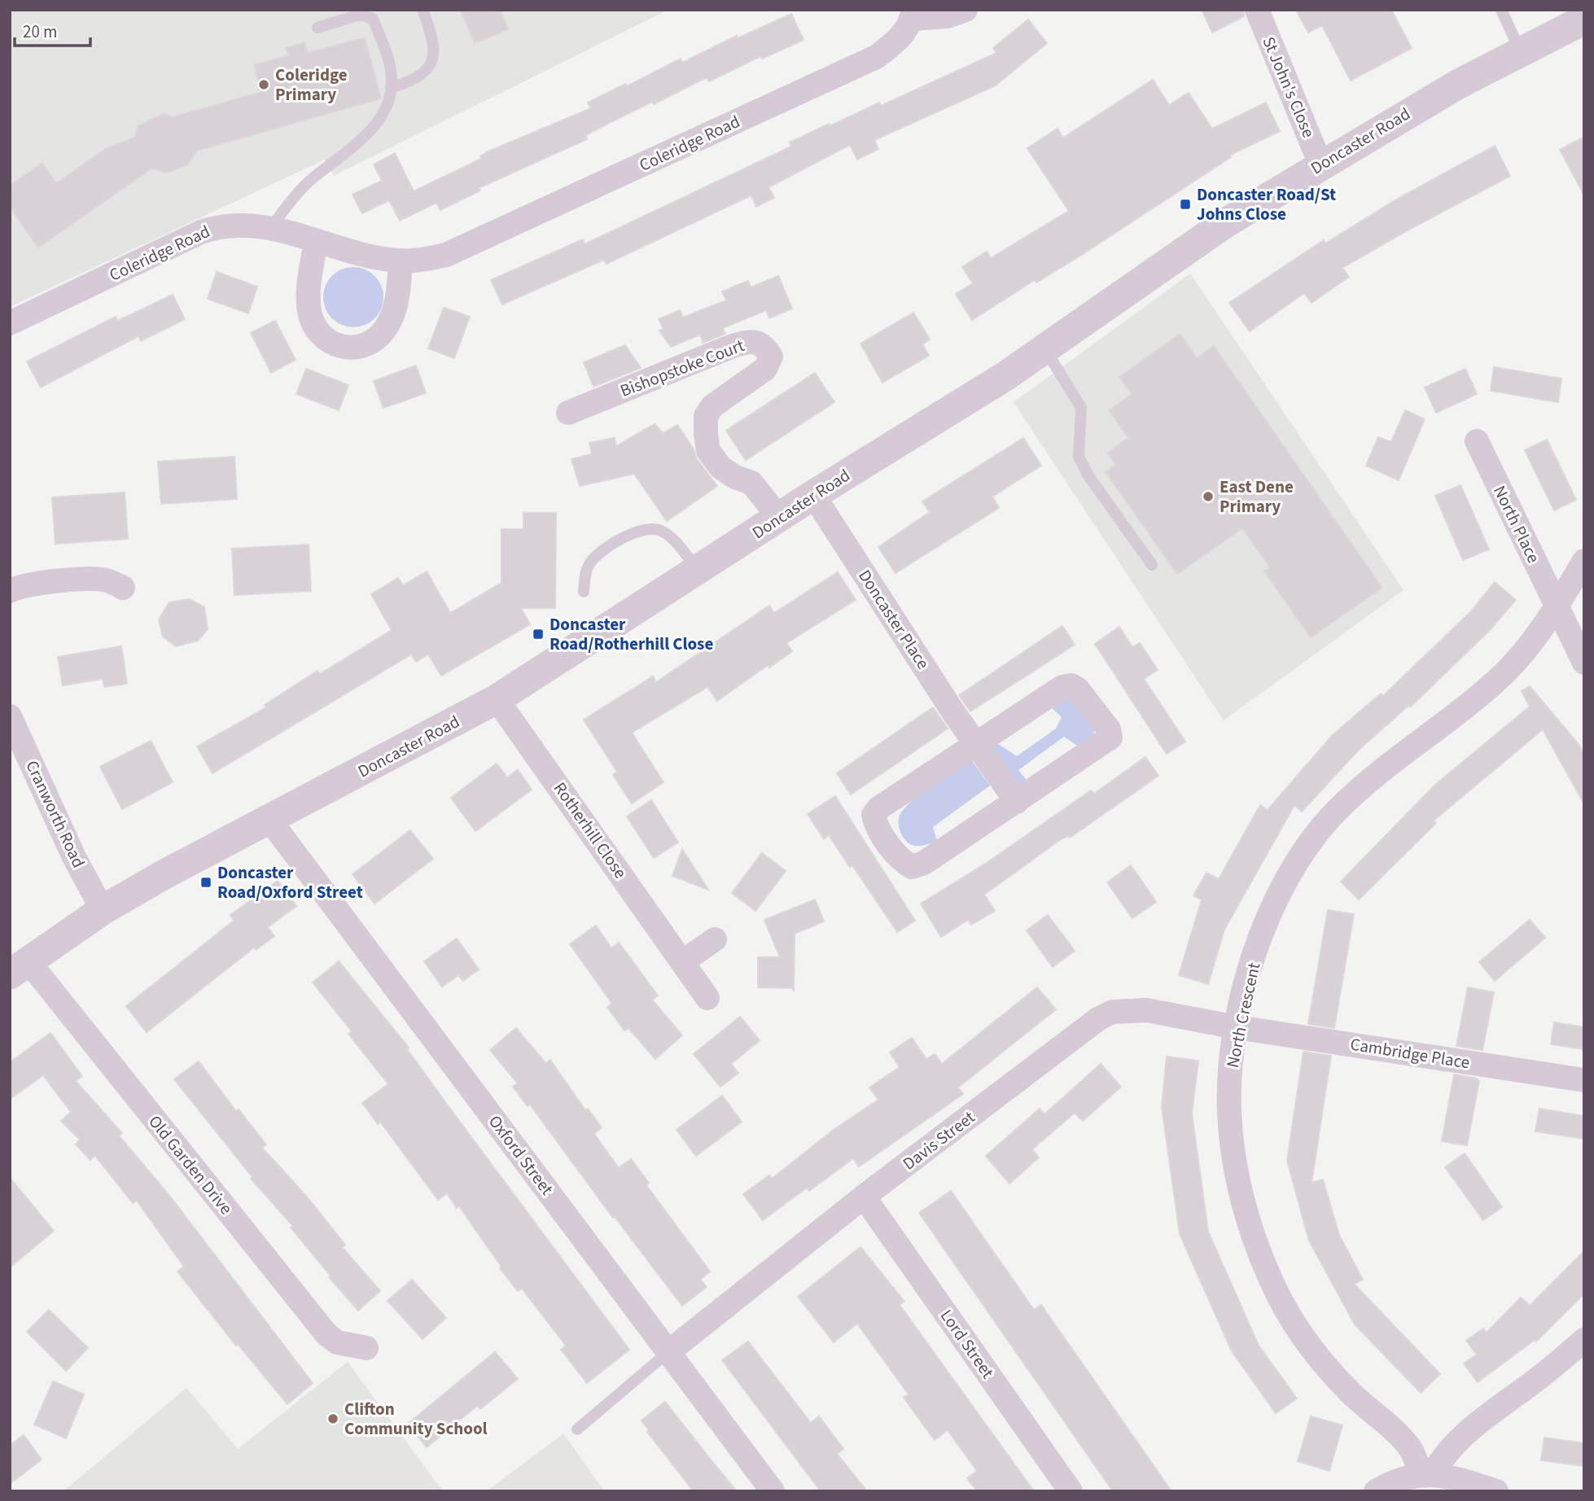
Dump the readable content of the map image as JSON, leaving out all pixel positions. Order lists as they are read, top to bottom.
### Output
{
  "streets": {
    "street": [
      "St John's Close",
      "Doncaster Road",
      "Coleridge Road",
      "Bishopstoke Court",
      "North Place",
      "Doncaster Place",
      "Cranworth Road",
      "Rotherhill Close",
      "North Crescent",
      "Cambridge Place",
      "Davis Street",
      "Oxford Street",
      "Old Garden Drive",
      "Lord Street"
    ]
  },
  "crossings": [
    ["St John's Close", "Doncaster Road"],
    ["Doncaster Road", "Bishopstoke Court"],
    ["Doncaster Road", "Doncaster Place"],
    ["Doncaster Road", "Cranworth Road"],
    ["Doncaster Road", "Rotherhill Close"],
    ["Doncaster Road", "Oxford Street"],
    ["Doncaster Road", "Old Garden Drive"],
    ["North Place", "North Crescent"],
    ["North Crescent", "Cambridge Place"],
    ["North Crescent", "Davis Street"],
    ["Cambridge Place", "Davis Street"],
    ["Davis Street", "Oxford Street"],
    ["Davis Street", "Lord Street"]
  ],
  "places": {
    "other": ["Coleridge Primary", "East Dene Primary", "Clifton Community School"],
    "transit": ["Doncaster Road/St Johns Close", "Doncaster Road/Rotherhill Close", "Doncaster Road/Oxford Street"]
  },
  "scale_bar": "20 m"
}
